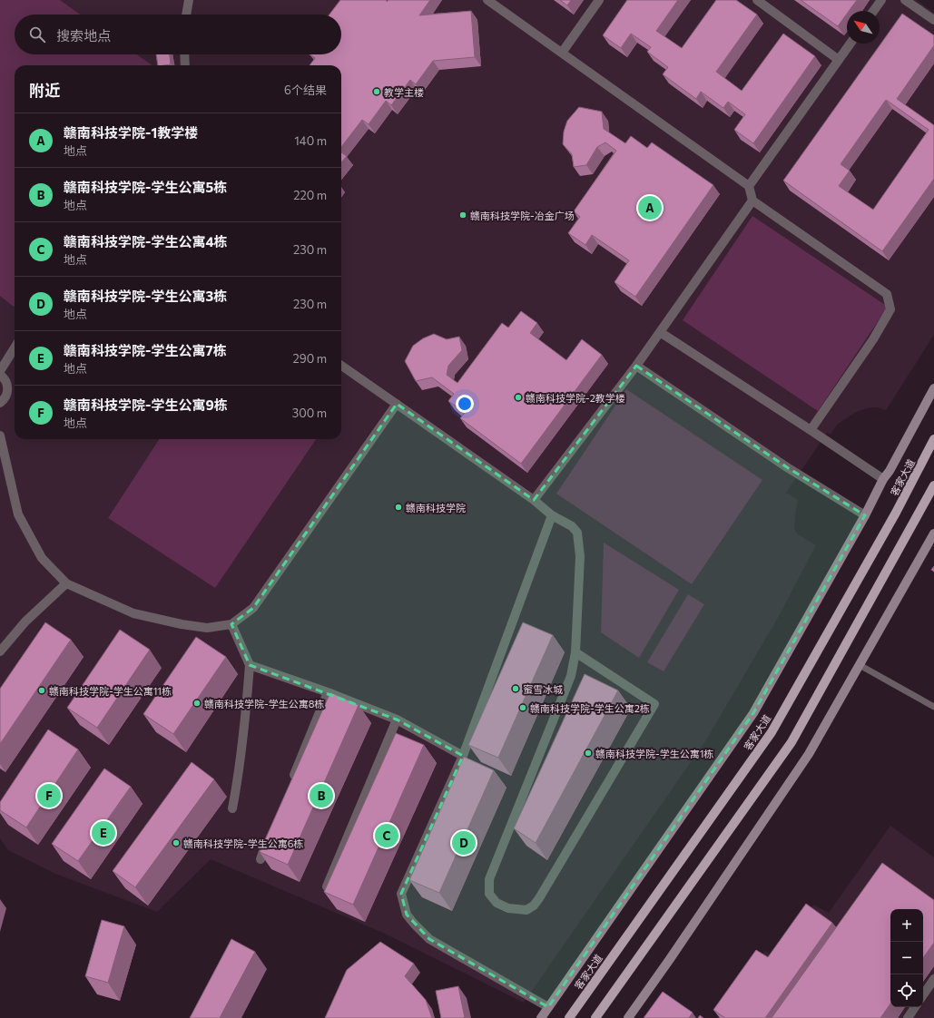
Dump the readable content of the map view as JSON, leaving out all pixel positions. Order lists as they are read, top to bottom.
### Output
{
  "streets": {
    "main road": ["客家大道"]
  },
  "places": [
    "教学主楼",
    "赣南科技学院-冶金广场",
    "赣南科技学院-2教学楼",
    "赣南科技学院",
    "蜜雪冰城",
    "赣南科技学院-学生公寓11栋",
    "赣南科技学院-学生公寓8栋",
    "赣南科技学院-学生公寓2栋",
    "赣南科技学院-学生公寓1栋",
    "赣南科技学院-学生公寓6栋"
  ],
  "north": "top left",
  "page": {
    "search": "搜索地点",
    "heading": ["附近", "6个结果"],
    "list": [
      {
        "mark": "A",
        "name": "赣南科技学院-1教学楼",
        "note": "地点",
        "value": "140 m"
      },
      {
        "mark": "B",
        "name": "赣南科技学院-学生公寓5栋",
        "note": "地点",
        "value": "220 m"
      },
      {
        "mark": "C",
        "name": "赣南科技学院-学生公寓4栋",
        "note": "地点",
        "value": "230 m"
      },
      {
        "mark": "D",
        "name": "赣南科技学院-学生公寓3栋",
        "note": "地点",
        "value": "230 m"
      },
      {
        "mark": "E",
        "name": "赣南科技学院-学生公寓7栋",
        "note": "地点",
        "value": "290 m"
      },
      {
        "mark": "F",
        "name": "赣南科技学院-学生公寓9栋",
        "note": "地点",
        "value": "300 m"
      }
    ],
    "pins": [
      "A",
      "B",
      "F",
      "E",
      "C",
      "D"
    ],
    "map_buttons": ["+", "−"]
  }
}
